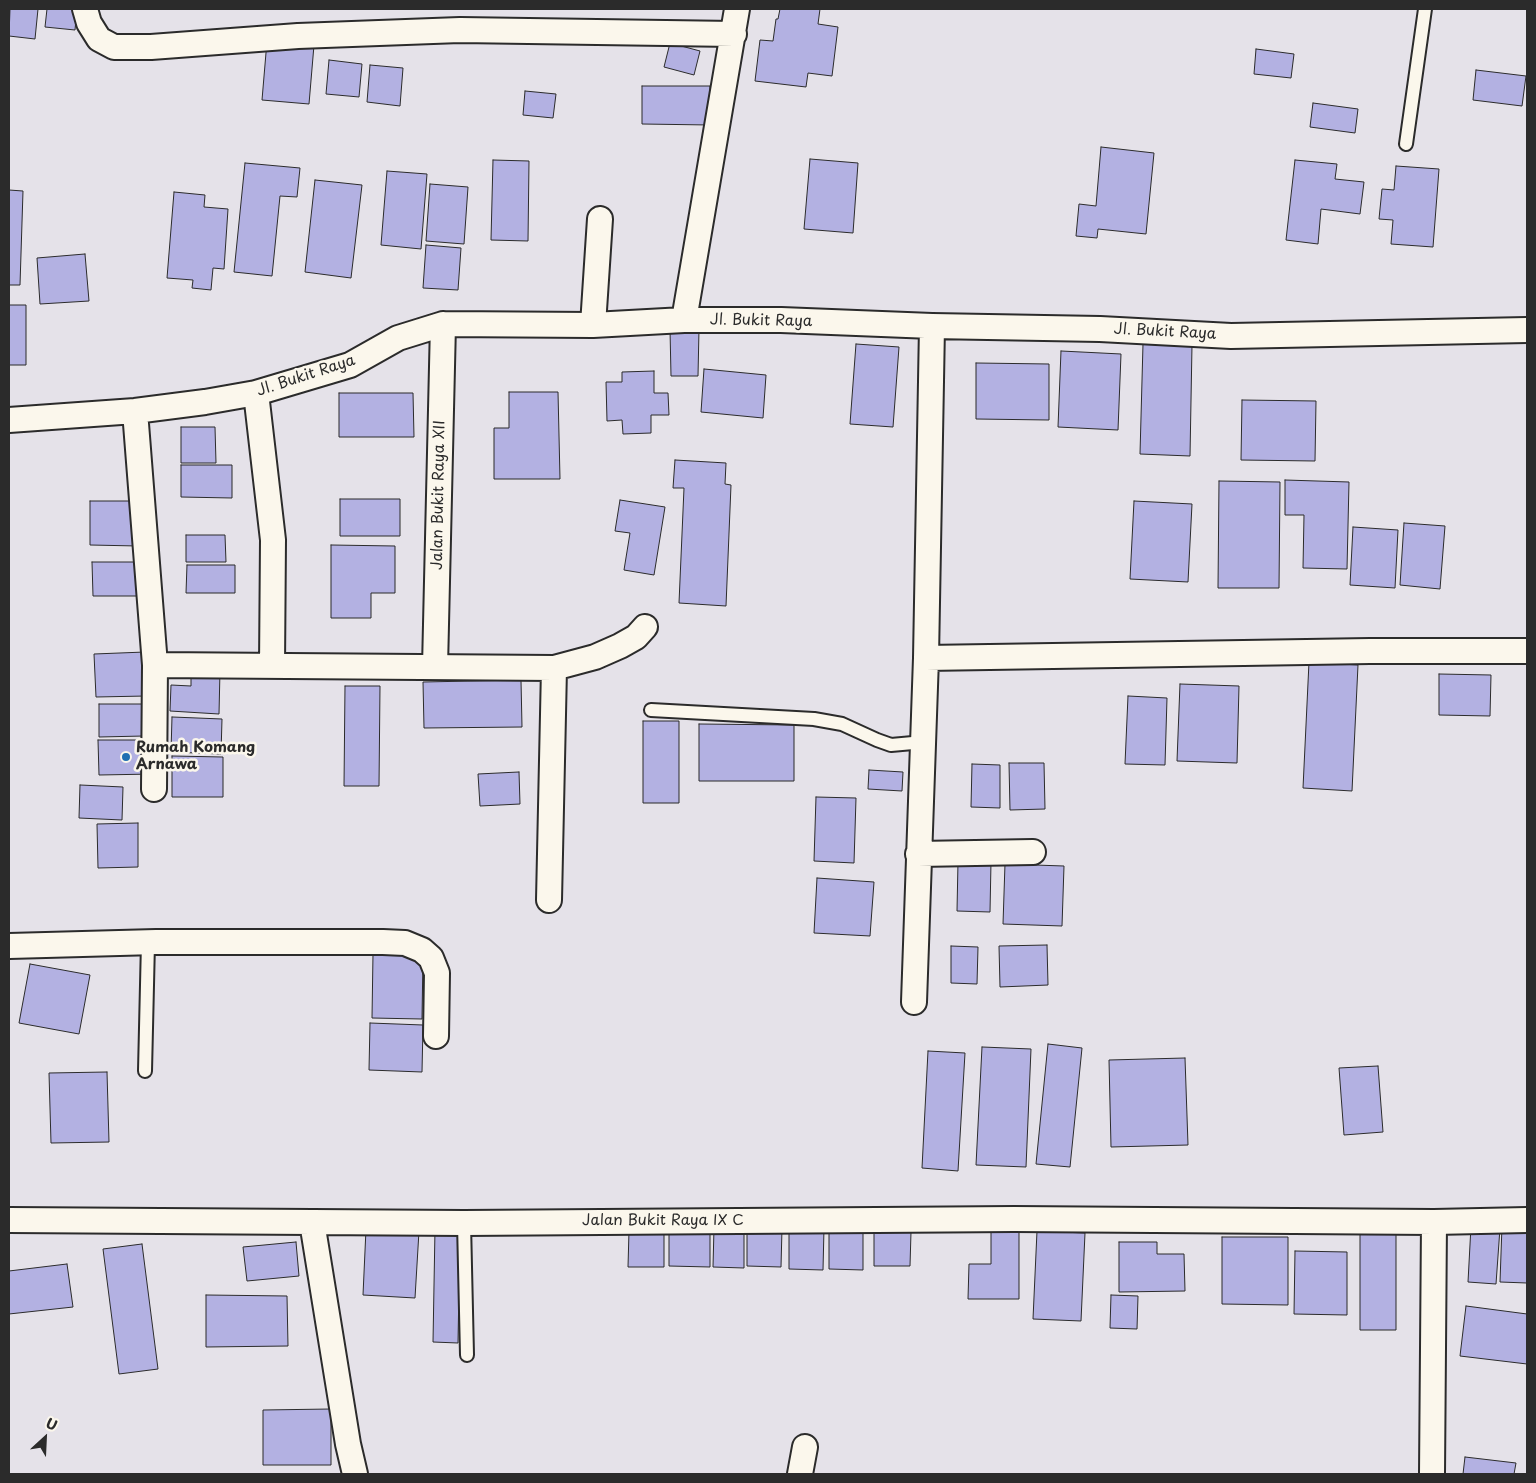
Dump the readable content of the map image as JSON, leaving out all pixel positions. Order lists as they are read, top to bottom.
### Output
{
  "streets": {
    "street": ["Jl. Bukit Raya", "Jalan Bukit Raya XII", "Jalan Bukit Raya IX C"]
  },
  "crossings": [
    ["Jl. Bukit Raya", "Jalan Bukit Raya XII"]
  ],
  "places": ["Rumah Komang Arnawa"],
  "north": "top right"
}
